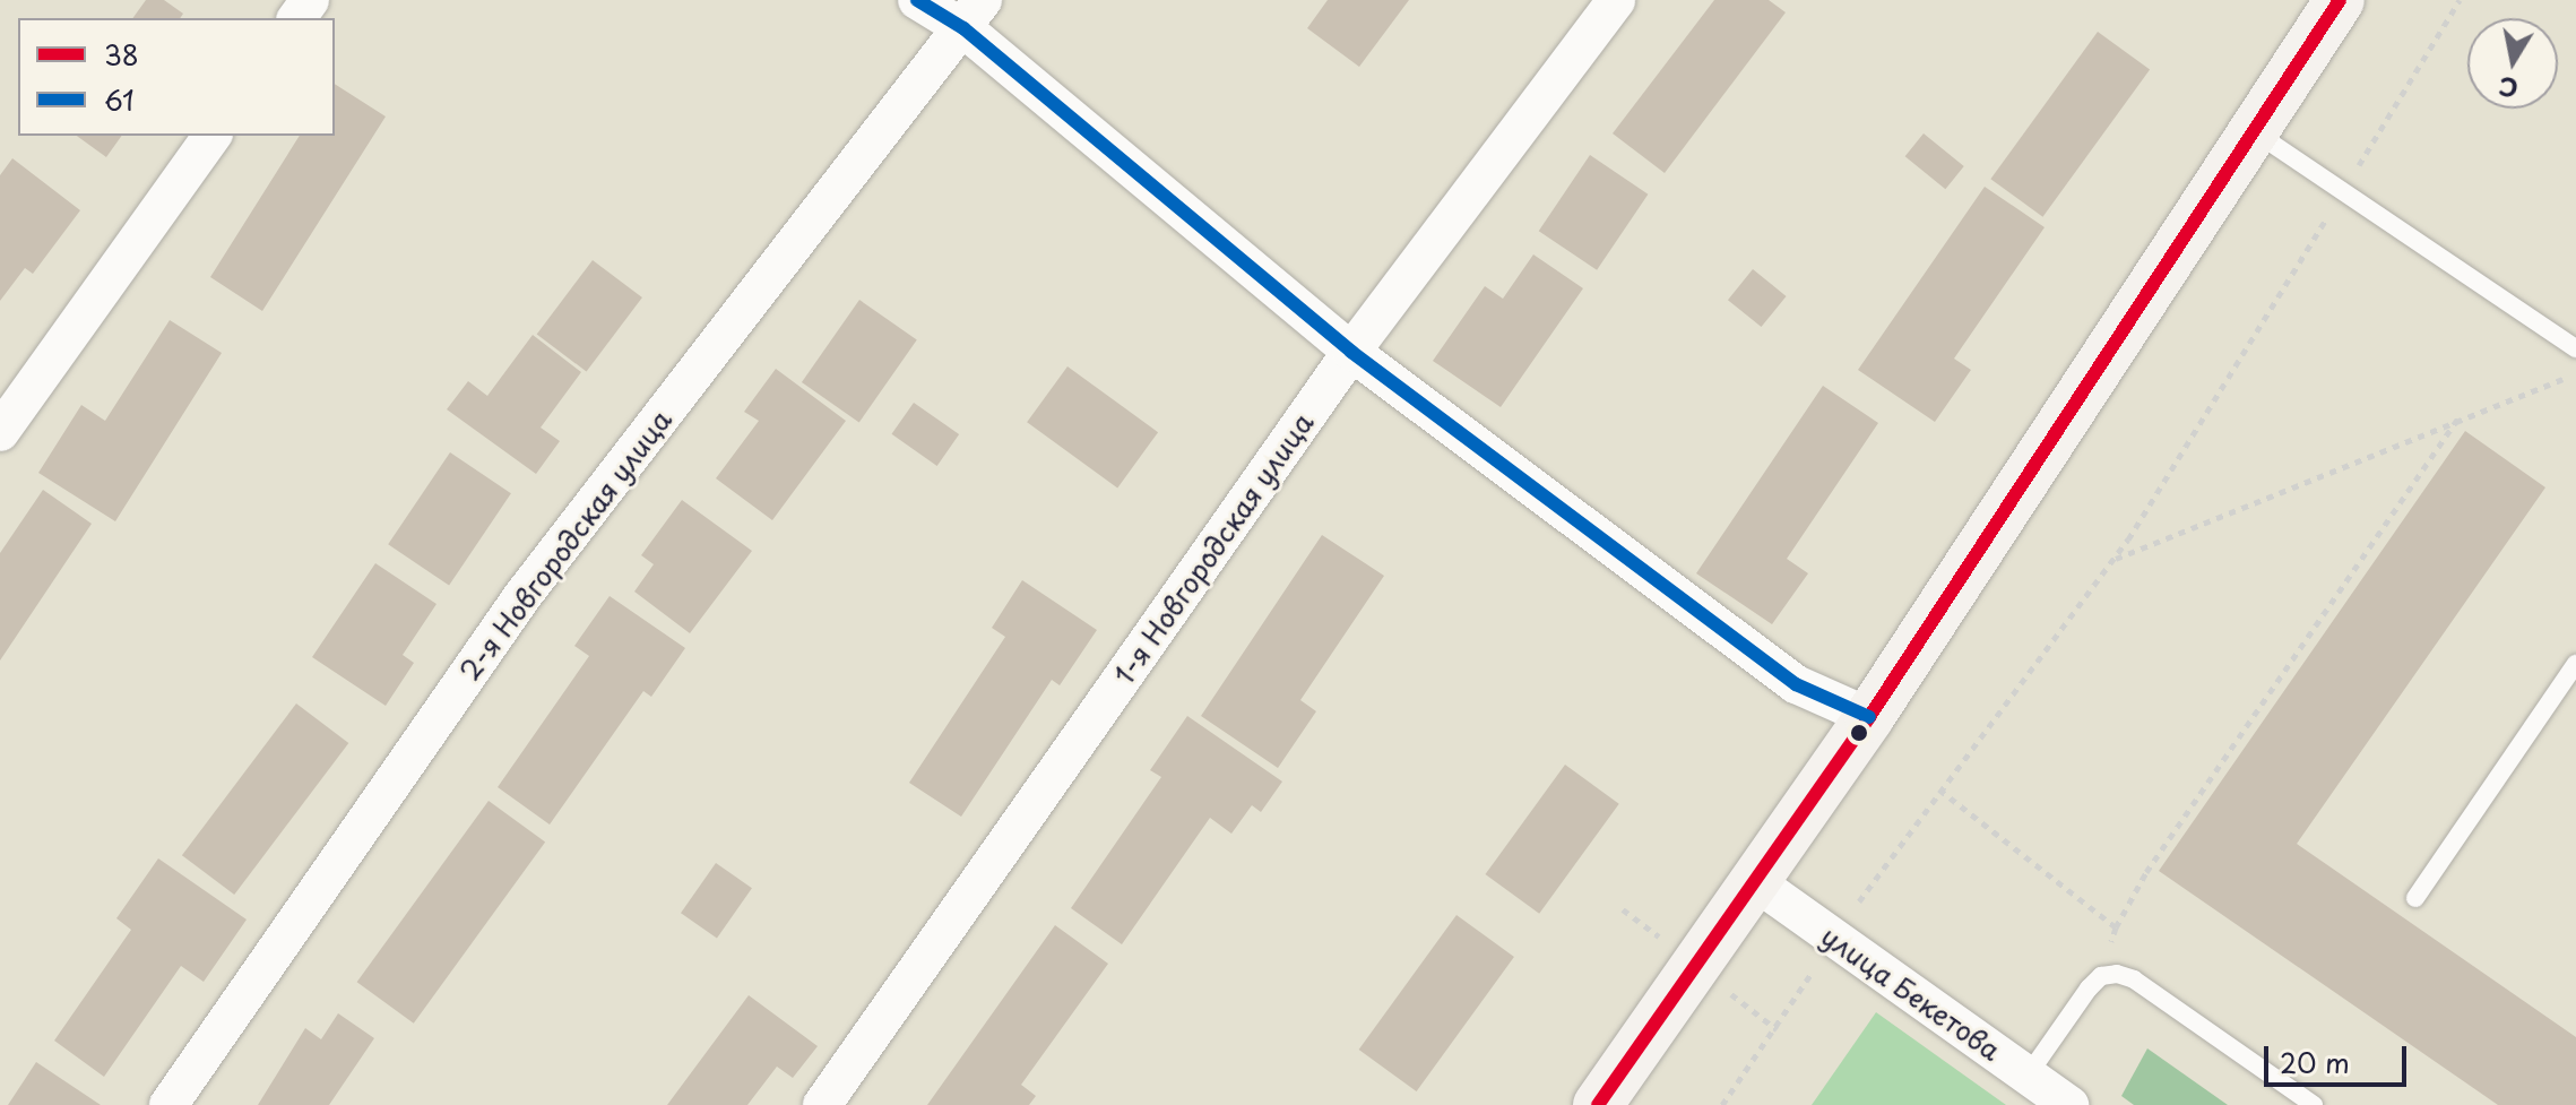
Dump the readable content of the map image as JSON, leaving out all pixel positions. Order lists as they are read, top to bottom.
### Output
{
  "streets": {
    "street": ["2-я Новгородская улица", "1-я Новгородская улица", "улица Бекетова"]
  },
  "lines": ["transit line 38", "transit line 61"],
  "legend": ["38", "61"],
  "scale_bar": "20 m",
  "north": "bottom"
}
